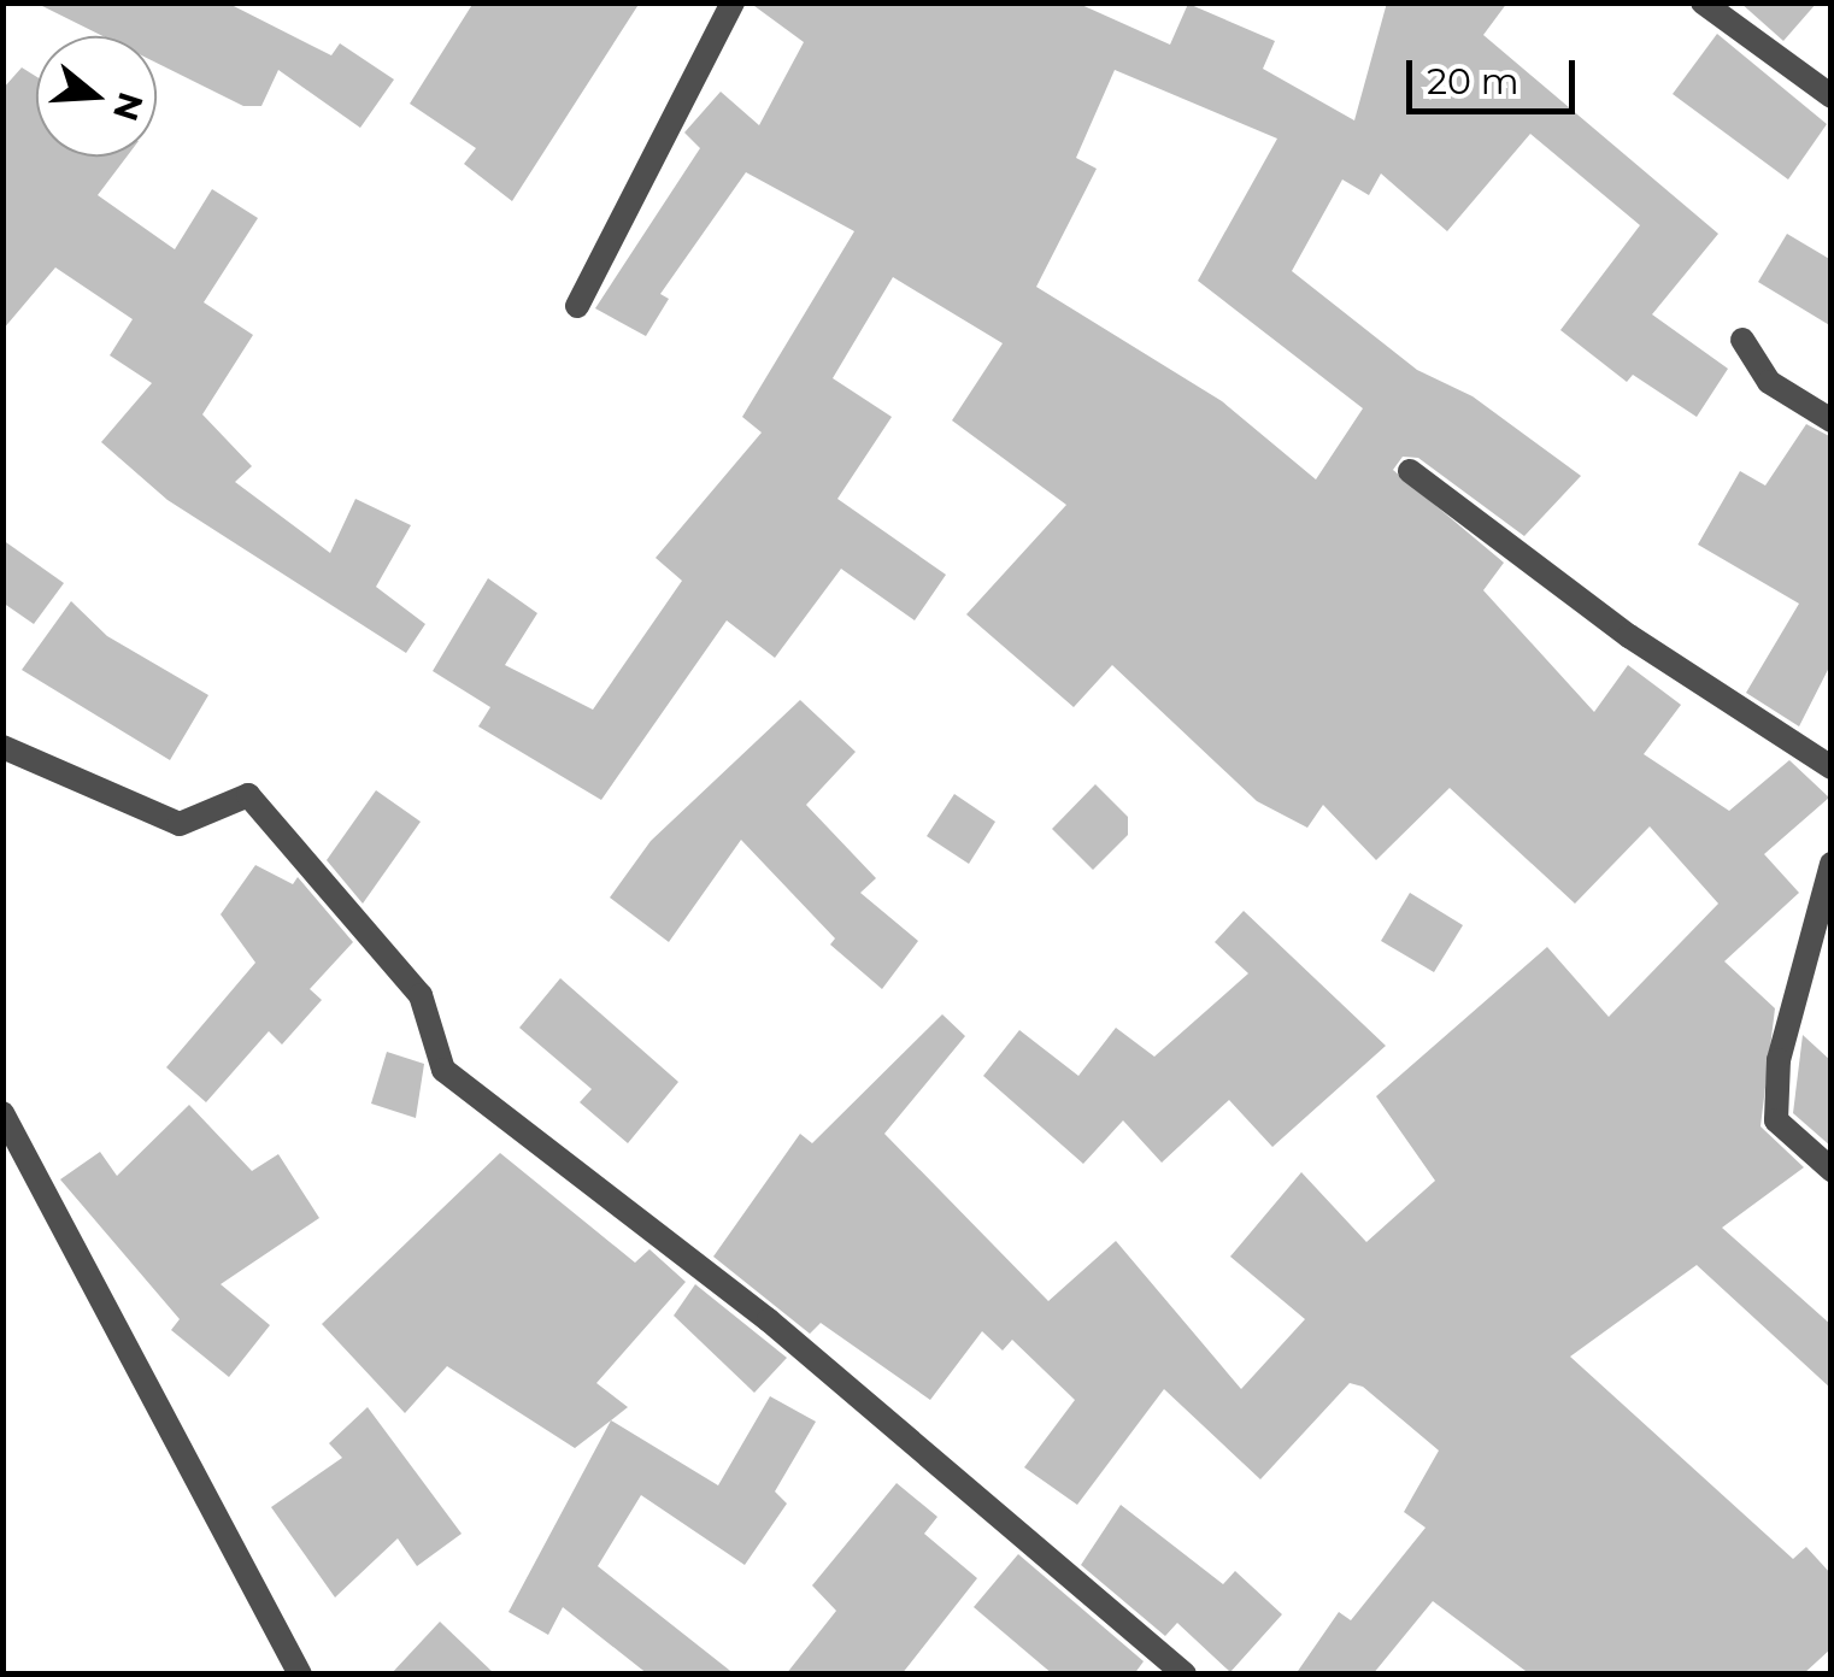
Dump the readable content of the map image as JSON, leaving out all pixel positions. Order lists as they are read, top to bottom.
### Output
{
  "scale_bar": "20 m",
  "north": "right"
}
